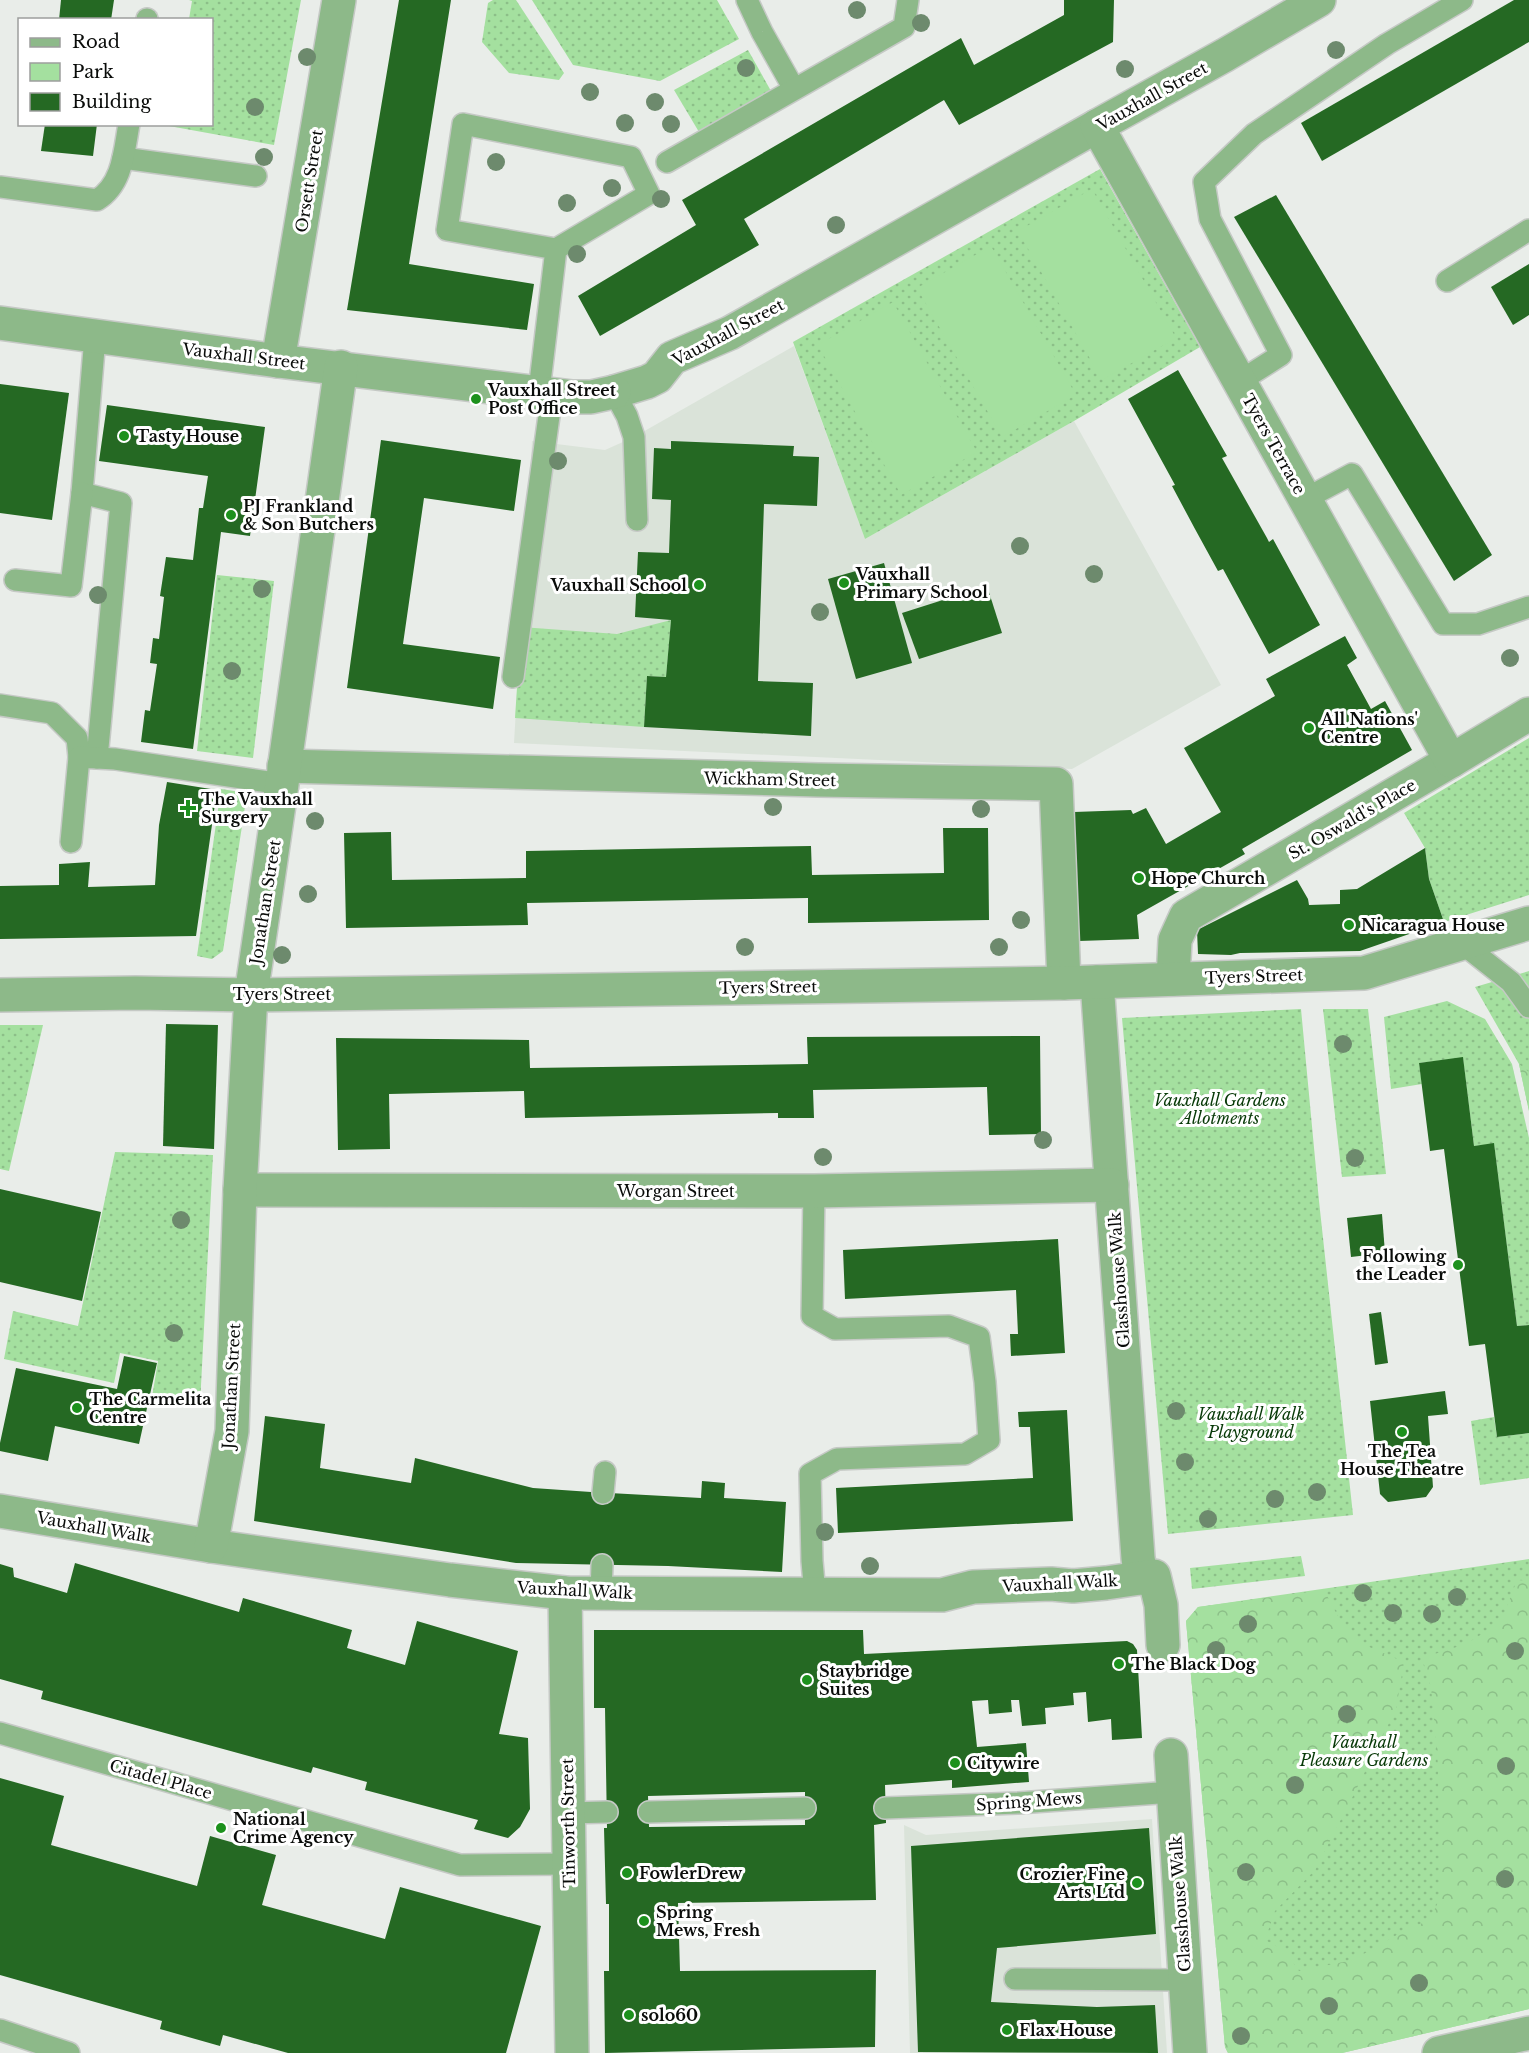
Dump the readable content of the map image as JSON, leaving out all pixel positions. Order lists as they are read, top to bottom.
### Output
{
  "streets": {
    "street": [
      "Vauxhall Street",
      "Orsett Street",
      "Tyers Terrace",
      "Wickham Street",
      "St. Oswald's Place",
      "Jonathan Street",
      "Tyers Street",
      "Worgan Street",
      "Glasshouse Walk",
      "Vauxhall Walk",
      "Tinworth Street"
    ],
    "lane": ["Citadel Place", "Spring Mews"]
  },
  "crossings": [
    ["Vauxhall Street", "Orsett Street"],
    ["Vauxhall Street", "Tyers Terrace"],
    ["Vauxhall Street", "Jonathan Street"],
    ["Tyers Terrace", "St. Oswald's Place"],
    ["Wickham Street", "Jonathan Street"],
    ["Wickham Street", "Tyers Street"],
    ["St. Oswald's Place", "Tyers Street"],
    ["Jonathan Street", "Tyers Street"],
    ["Jonathan Street", "Worgan Street"],
    ["Jonathan Street", "Vauxhall Walk"],
    ["Tyers Street", "Glasshouse Walk"],
    ["Worgan Street", "Glasshouse Walk"],
    ["Glasshouse Walk", "Vauxhall Walk"],
    ["Glasshouse Walk", "Spring Mews"],
    ["Vauxhall Walk", "Tinworth Street"],
    ["Citadel Place", "Tinworth Street"]
  ],
  "parks": ["Vauxhall Gardens Allotments", "Vauxhall Walk Playground", "Vauxhall Pleasure Gardens"],
  "places": {
    "other": [
      "Vauxhall Street Post Office",
      "Tasty House",
      "PJ Frankland & Son Butchers",
      "Vauxhall Primary School",
      "Vauxhall School",
      "All Nations' Centre",
      "Hope Church",
      "Nicaragua House",
      "Following the Leader",
      "The Carmelita Centre",
      "The Tea House Theatre",
      "The Black Dog",
      "Staybridge Suites",
      "Citywire",
      "National Crime Agency",
      "FowlerDrew",
      "Crozier Fine Arts Ltd",
      "Spring Mews, Fresh",
      "solo60",
      "Flax House"
    ],
    "health": ["The Vauxhall Surgery"]
  },
  "legend": ["Road", "Park", "Building"]
}
